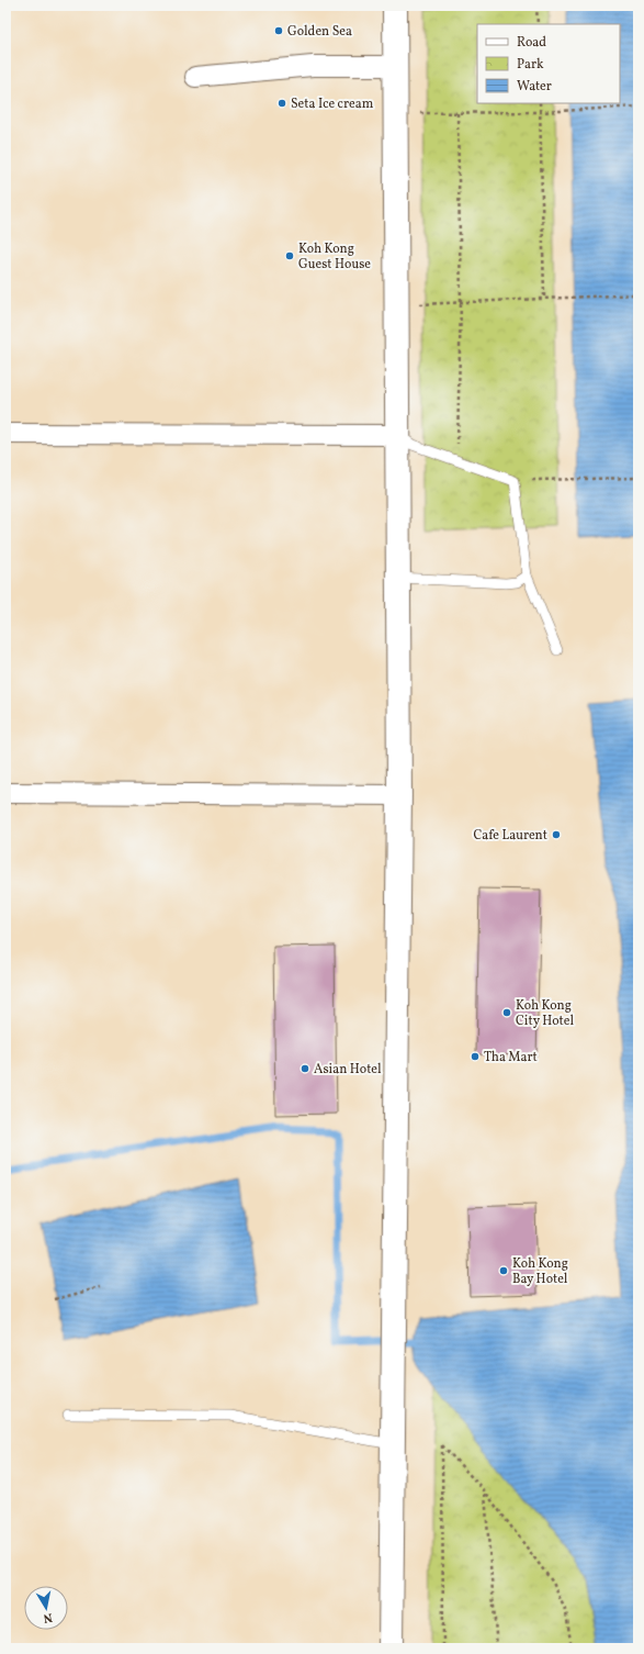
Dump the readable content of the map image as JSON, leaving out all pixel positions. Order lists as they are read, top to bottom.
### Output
{
  "places": [
    "Golden Sea",
    "Seta Ice cream",
    "Koh Kong Guest House",
    "Cafe Laurent",
    "Koh Kong City Hotel",
    "Tha Mart",
    "Asian Hotel",
    "Koh Kong Bay Hotel"
  ],
  "legend": ["Road", "Park", "Water"],
  "north": "bottom"
}
